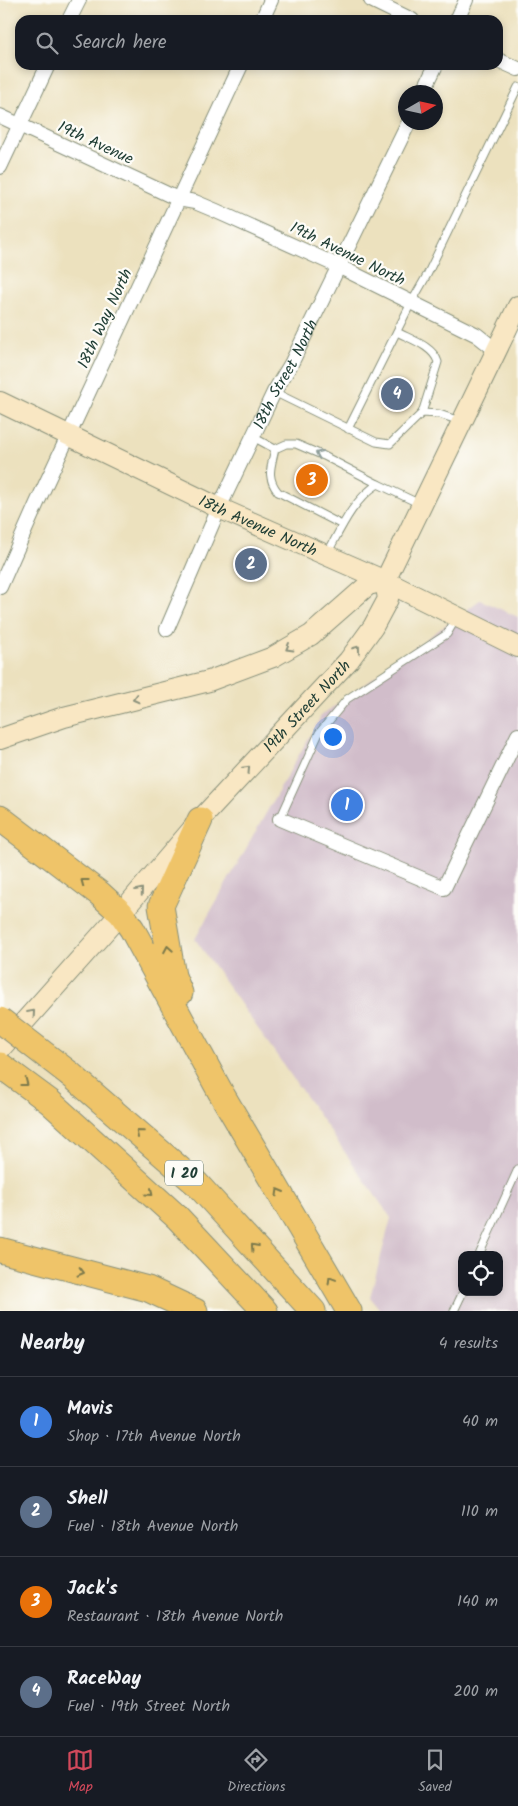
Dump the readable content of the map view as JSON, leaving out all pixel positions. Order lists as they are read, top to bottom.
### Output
{
  "streets": {
    "highway": ["I 20"],
    "main road": ["18th Avenue North", "19th Street North"],
    "street": [
      "19th Avenue",
      "19th Avenue North",
      "18th Way North",
      "18th Street North"
    ]
  },
  "crossings": [
    ["19th Avenue", "19th Avenue North"],
    ["19th Avenue", "18th Way North"],
    ["19th Avenue North", "18th Way North"],
    ["19th Avenue North", "18th Street North"],
    ["19th Avenue North", "19th Street North"],
    ["18th Way North", "18th Avenue North"],
    ["18th Street North", "18th Avenue North"],
    ["18th Avenue North", "19th Street North"]
  ],
  "one_way": ["19th Street North"],
  "north": "right",
  "page": {
    "search": "Search here",
    "pins": [
      "4",
      "3",
      "2",
      "1"
    ],
    "heading": ["Nearby", "4 results"],
    "list": [
      {
        "mark": "1",
        "name": "Mavis",
        "note": "Shop · 17th Avenue North",
        "value": "40 m"
      },
      {
        "mark": "2",
        "name": "Shell",
        "note": "Fuel · 18th Avenue North",
        "value": "110 m"
      },
      {
        "mark": "3",
        "name": "Jack's",
        "note": "Restaurant · 18th Avenue North",
        "value": "140 m"
      },
      {
        "mark": "4",
        "name": "RaceWay",
        "note": "Fuel · 19th Street North",
        "value": "200 m"
      }
    ],
    "nav": ["Map", "Directions", "Saved"]
  }
}
